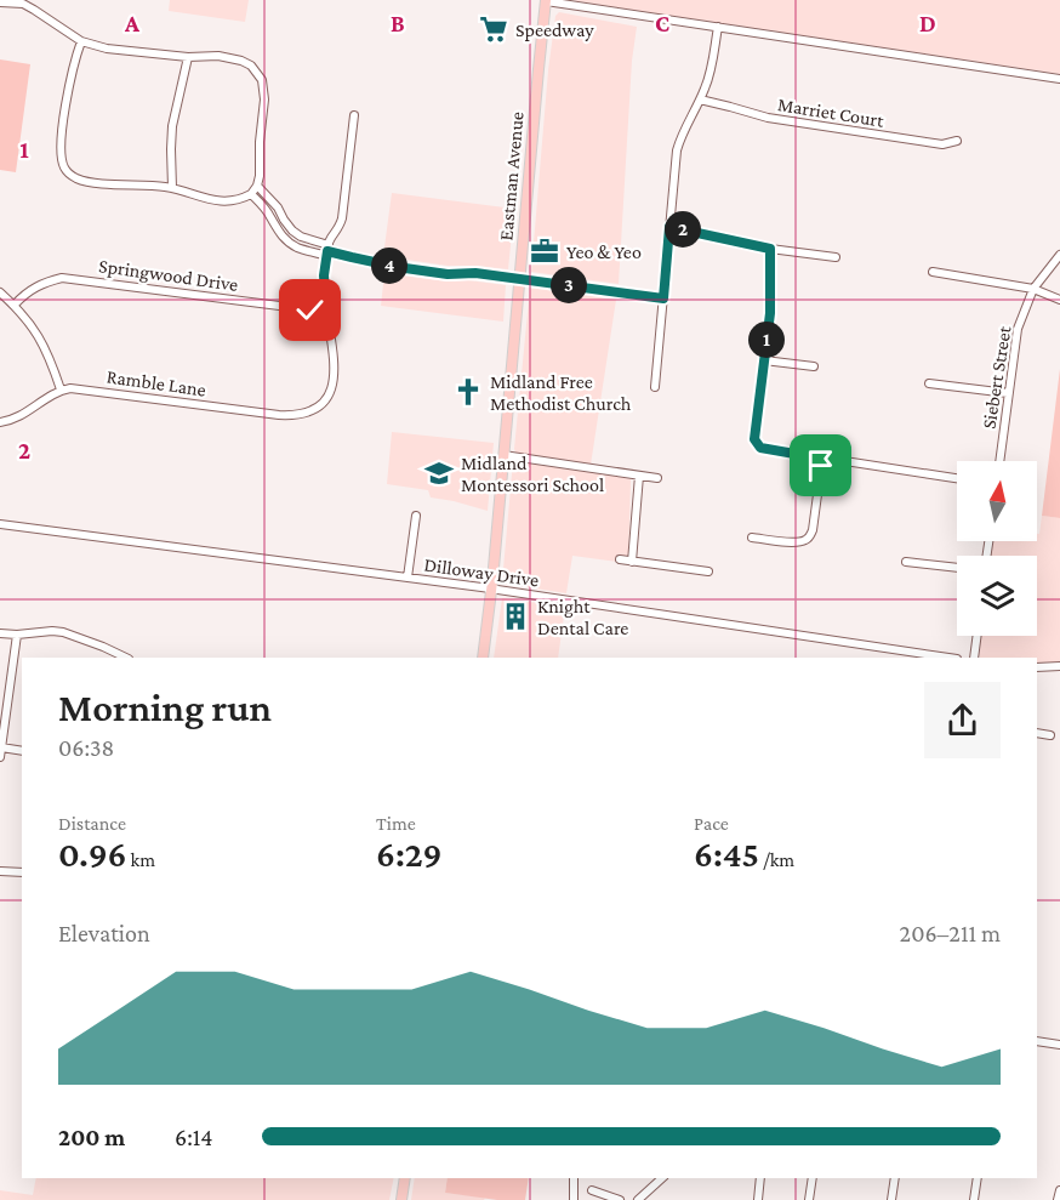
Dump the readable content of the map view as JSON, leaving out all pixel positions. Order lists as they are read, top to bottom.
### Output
{
  "streets": {
    "main road": ["Eastman Avenue"],
    "street": [
      "Marriet Court",
      "Springwood Drive",
      "Siebert Street",
      "Ramble Lane",
      "Dilloway Drive"
    ]
  },
  "crossings": [
    ["Eastman Avenue", "Dilloway Drive"],
    ["Springwood Drive", "Ramble Lane"]
  ],
  "places": {
    "supermarket": ["Speedway"],
    "office": ["Yeo & Yeo"],
    "church": ["Midland Free Methodist Church"],
    "school or university": ["Midland Montessori School"],
    "building": ["Knight Dental Care"]
  },
  "north": "top",
  "page": {
    "pins": [
      "2",
      "4",
      "3",
      "1"
    ],
    "heading": ["Morning run", "06:38"],
    "stats": [
      ["Distance", "0.96 km"],
      ["Time", "6:29"],
      ["Pace", "6:45 /km"]
    ],
    "chart": ["Elevation", "206–211 m"],
    "list": [
      {
        "name": "200 m",
        "note": "6:14"
      }
    ]
  },
  "grid": {
    "columns": [
      "A",
      "B",
      "C",
      "D"
    ],
    "rows": ["1", "2"]
  }
}
